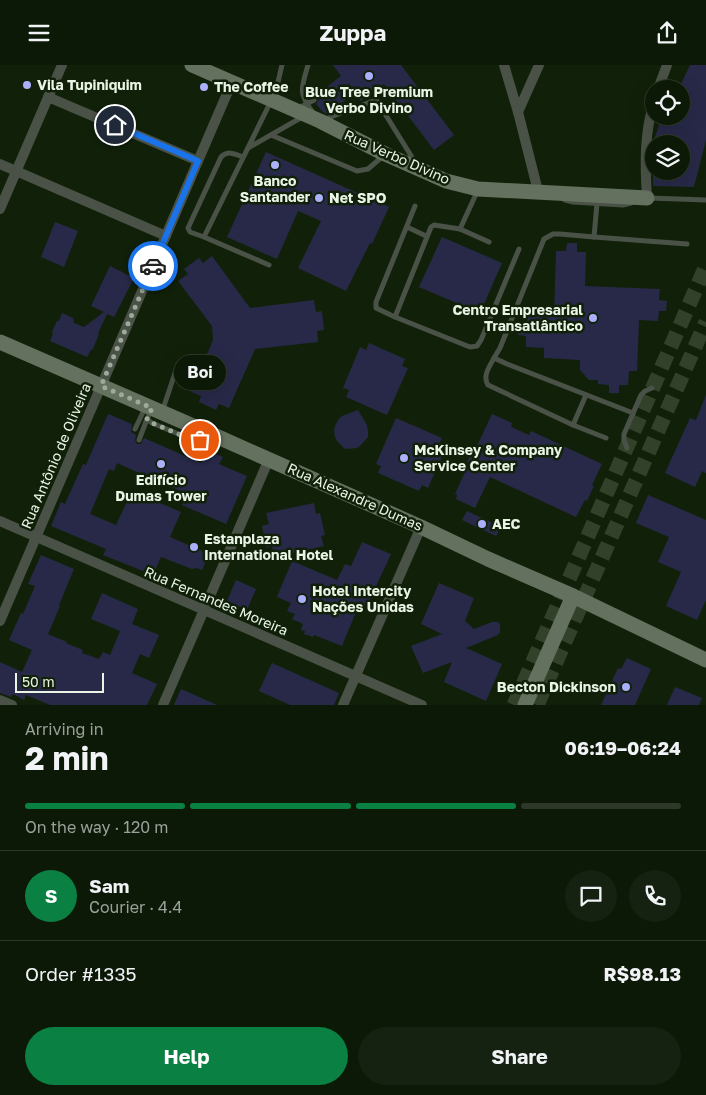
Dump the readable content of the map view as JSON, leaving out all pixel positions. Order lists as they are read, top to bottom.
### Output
{
  "streets": {
    "street": [
      "Rua Verbo Divino",
      "Rua Antônio de Oliveira",
      "Rua Alexandre Dumas",
      "Rua Fernandes Moreira"
    ]
  },
  "crossings": [
    ["Rua Verbo Divino", "Rua Antônio de Oliveira"],
    ["Rua Antônio de Oliveira", "Rua Alexandre Dumas"],
    ["Rua Antônio de Oliveira", "Rua Fernandes Moreira"]
  ],
  "places": [
    "Blue Tree Premium Verbo Divino",
    "Vila Tupiniquim",
    "The Coffee",
    "Banco Santander",
    "Net SPO",
    "Centro Empresarial Transatlântico",
    "Boi",
    "McKinsey & Company Service Center",
    "Edifício Dumas Tower",
    "AEC",
    "Estanplaza International Hotel",
    "Hotel Intercity Nações Unidas",
    "Becton Dickinson"
  ],
  "scale_bar": "50 m",
  "page": {
    "header": "Zuppa",
    "bubble": "Boi",
    "scale": "50 m",
    "heading": ["2 min", "Arriving in", "06:19–06:24"],
    "panel": [
      "Sam",
      "Courier · 4.4",
      "Order #1335",
      "R$98.13"
    ],
    "bar": "On the way · 120 m",
    "round": "S",
    "buttons": ["Help", "Share"]
  }
}
